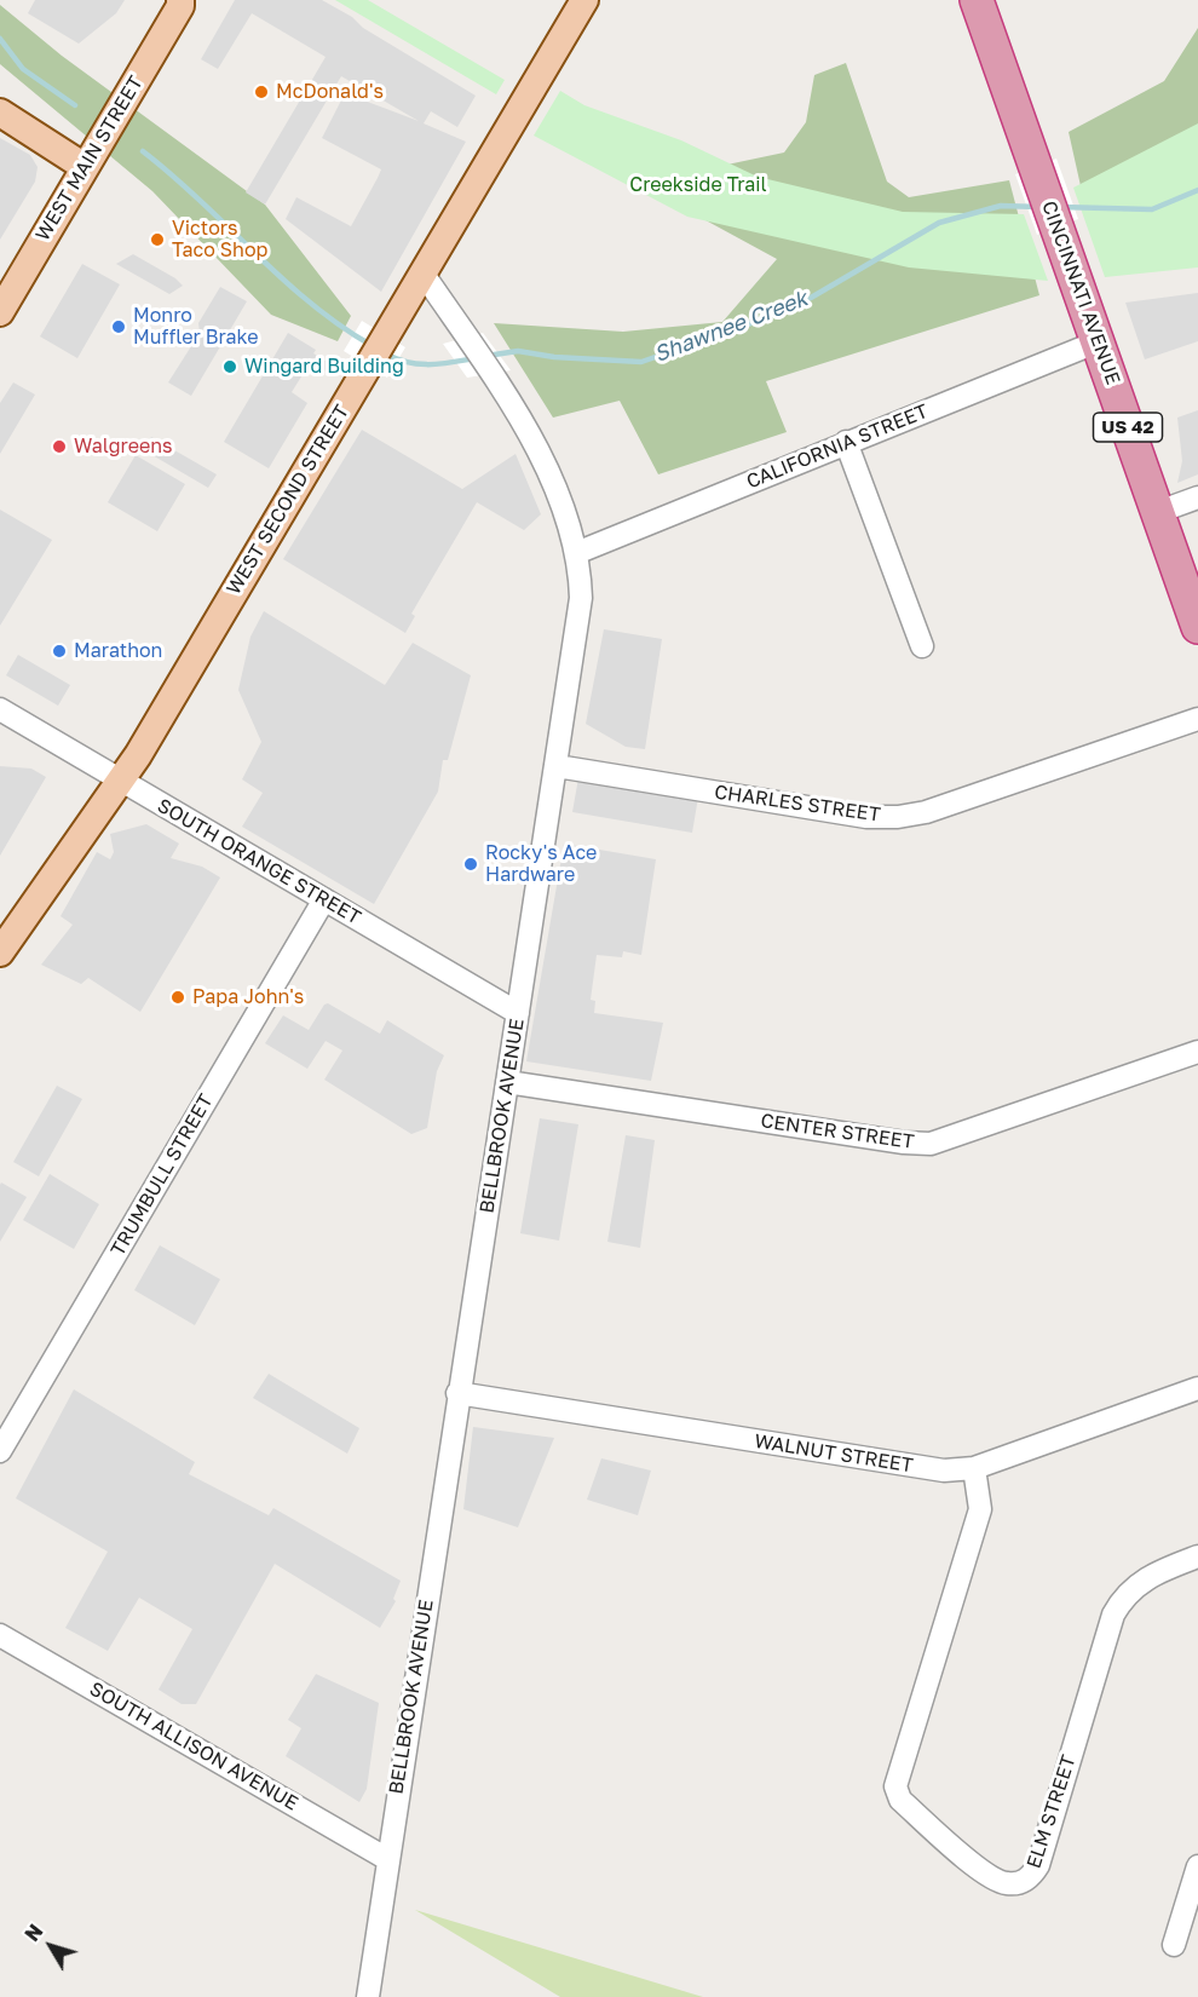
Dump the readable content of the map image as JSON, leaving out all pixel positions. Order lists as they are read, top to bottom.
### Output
{
  "streets": {
    "highway": ["CINCINNATI AVENUE", "US 42"],
    "main road": ["WEST MAIN STREET", "WEST SECOND STREET"],
    "street": [
      "CALIFORNIA STREET",
      "CHARLES STREET",
      "SOUTH ORANGE STREET",
      "BELLBROOK AVENUE",
      "CENTER STREET",
      "TRUMBULL STREET",
      "WALNUT STREET",
      "SOUTH ALLISON AVENUE",
      "ELM STREET"
    ]
  },
  "crossings": [
    ["CINCINNATI AVENUE", "CALIFORNIA STREET"],
    ["CALIFORNIA STREET", "BELLBROOK AVENUE"],
    ["WEST SECOND STREET", "SOUTH ORANGE STREET"],
    ["WEST SECOND STREET", "BELLBROOK AVENUE"],
    ["CHARLES STREET", "BELLBROOK AVENUE"],
    ["SOUTH ORANGE STREET", "BELLBROOK AVENUE"],
    ["SOUTH ORANGE STREET", "TRUMBULL STREET"],
    ["BELLBROOK AVENUE", "CENTER STREET"],
    ["BELLBROOK AVENUE", "WALNUT STREET"],
    ["BELLBROOK AVENUE", "SOUTH ALLISON AVENUE"],
    ["WALNUT STREET", "ELM STREET"]
  ],
  "water": ["Shawnee Creek"],
  "parks": ["Creekside Trail"],
  "places": [
    "McDonald's",
    "Victors Taco Shop",
    "Monro Muffler Brake",
    "Wingard Building",
    "Walgreens",
    "Marathon",
    "Rocky's Ace Hardware",
    "Papa John's"
  ],
  "north": "top left"
}
